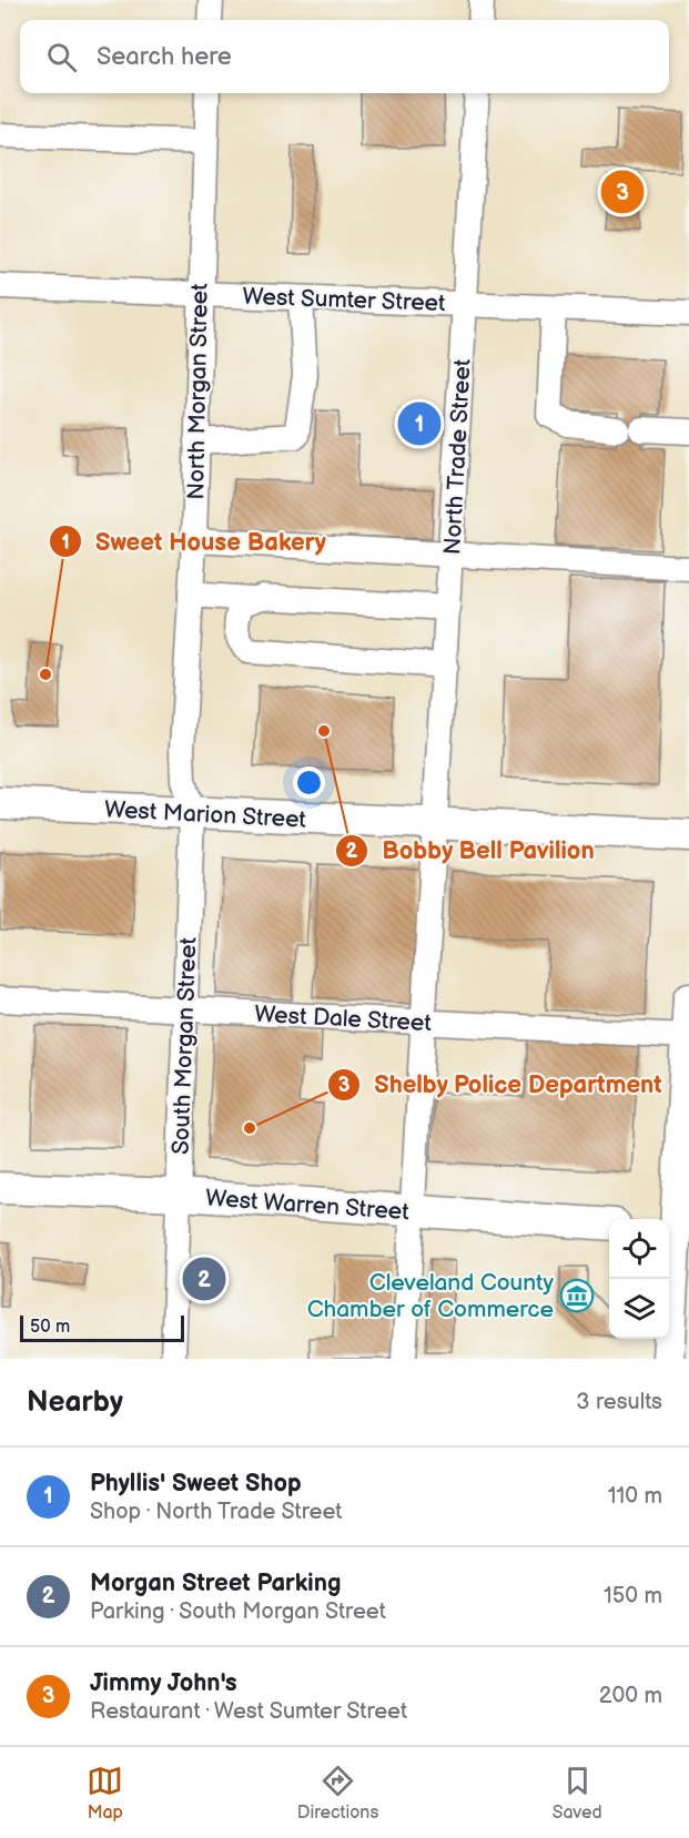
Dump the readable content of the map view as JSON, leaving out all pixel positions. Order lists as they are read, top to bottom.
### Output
{
  "streets": {
    "main road": ["West Marion Street", "West Warren Street"],
    "street": [
      "West Sumter Street",
      "North Morgan Street",
      "North Trade Street",
      "West Dale Street",
      "South Morgan Street"
    ]
  },
  "crossings": [
    ["West Sumter Street", "North Morgan Street"],
    ["West Sumter Street", "North Trade Street"],
    ["North Morgan Street", "West Marion Street"],
    ["North Morgan Street", "South Morgan Street"],
    ["North Trade Street", "West Marion Street"],
    ["North Trade Street", "West Dale Street"],
    ["North Trade Street", "West Warren Street"],
    ["West Marion Street", "South Morgan Street"],
    ["West Dale Street", "South Morgan Street"],
    ["South Morgan Street", "West Warren Street"]
  ],
  "places": {
    "other": ["Sweet House Bakery", "Bobby Bell Pavilion", "Shelby Police Department"],
    "museum": ["Cleveland County Chamber of Commerce"]
  },
  "scale_bar": "50 m",
  "page": {
    "search": "Search here",
    "pins": ["3", "1", "2"],
    "scale": "50 m",
    "heading": ["Nearby", "3 results"],
    "list": [
      {
        "mark": "1",
        "name": "Phyllis' Sweet Shop",
        "note": "Shop · North Trade Street",
        "value": "110 m"
      },
      {
        "mark": "2",
        "name": "Morgan Street Parking",
        "note": "Parking · South Morgan Street",
        "value": "150 m"
      },
      {
        "mark": "3",
        "name": "Jimmy John's",
        "note": "Restaurant · West Sumter Street",
        "value": "200 m"
      }
    ],
    "nav": ["Map", "Directions", "Saved"]
  }
}
